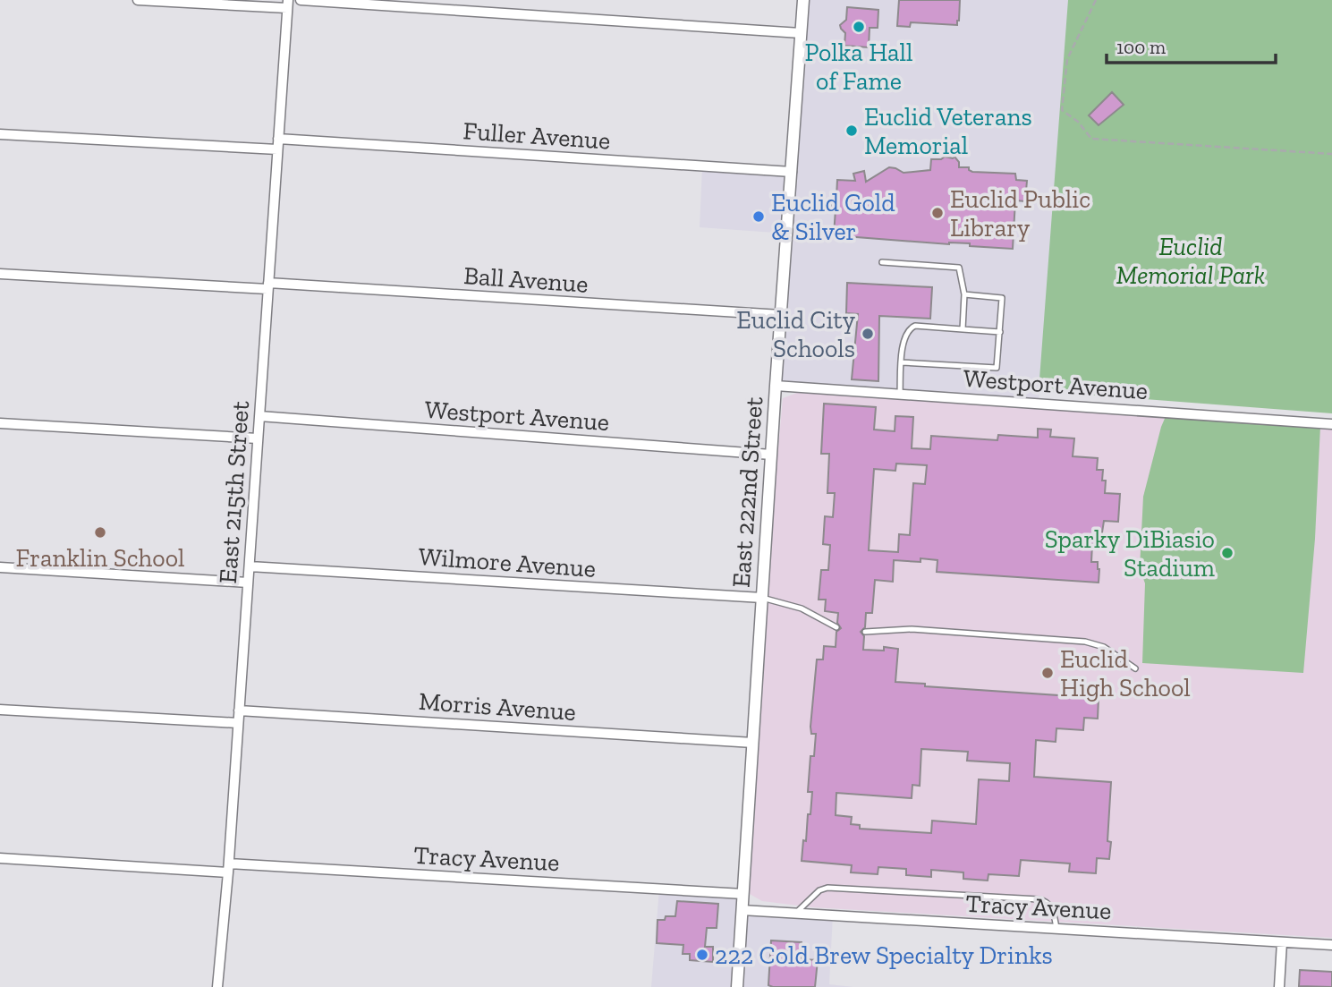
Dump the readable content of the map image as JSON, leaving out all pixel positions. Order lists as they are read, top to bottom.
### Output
{
  "streets": {
    "street": [
      "Fuller Avenue",
      "Ball Avenue",
      "Westport Avenue",
      "East 215th Street",
      "East 222nd Street",
      "Wilmore Avenue",
      "Morris Avenue",
      "Tracy Avenue"
    ]
  },
  "crossings": [
    ["Fuller Avenue", "East 215th Street"],
    ["Fuller Avenue", "East 222nd Street"],
    ["Ball Avenue", "East 215th Street"],
    ["Ball Avenue", "East 222nd Street"],
    ["Westport Avenue", "East 215th Street"],
    ["Westport Avenue", "East 222nd Street"],
    ["East 215th Street", "Wilmore Avenue"],
    ["East 215th Street", "Morris Avenue"],
    ["East 215th Street", "Tracy Avenue"],
    ["East 222nd Street", "Wilmore Avenue"],
    ["East 222nd Street", "Morris Avenue"],
    ["East 222nd Street", "Tracy Avenue"]
  ],
  "parks": ["Euclid Memorial Park"],
  "places": [
    "Polka Hall of Fame",
    "Euclid Veterans Memorial",
    "Euclid Public Library",
    "Euclid Gold & Silver",
    "Euclid City Schools",
    "Franklin School",
    "Sparky DiBiasio Stadium",
    "Euclid High School",
    "222 Cold Brew Specialty Drinks"
  ],
  "scale_bar": "100 m"
}
